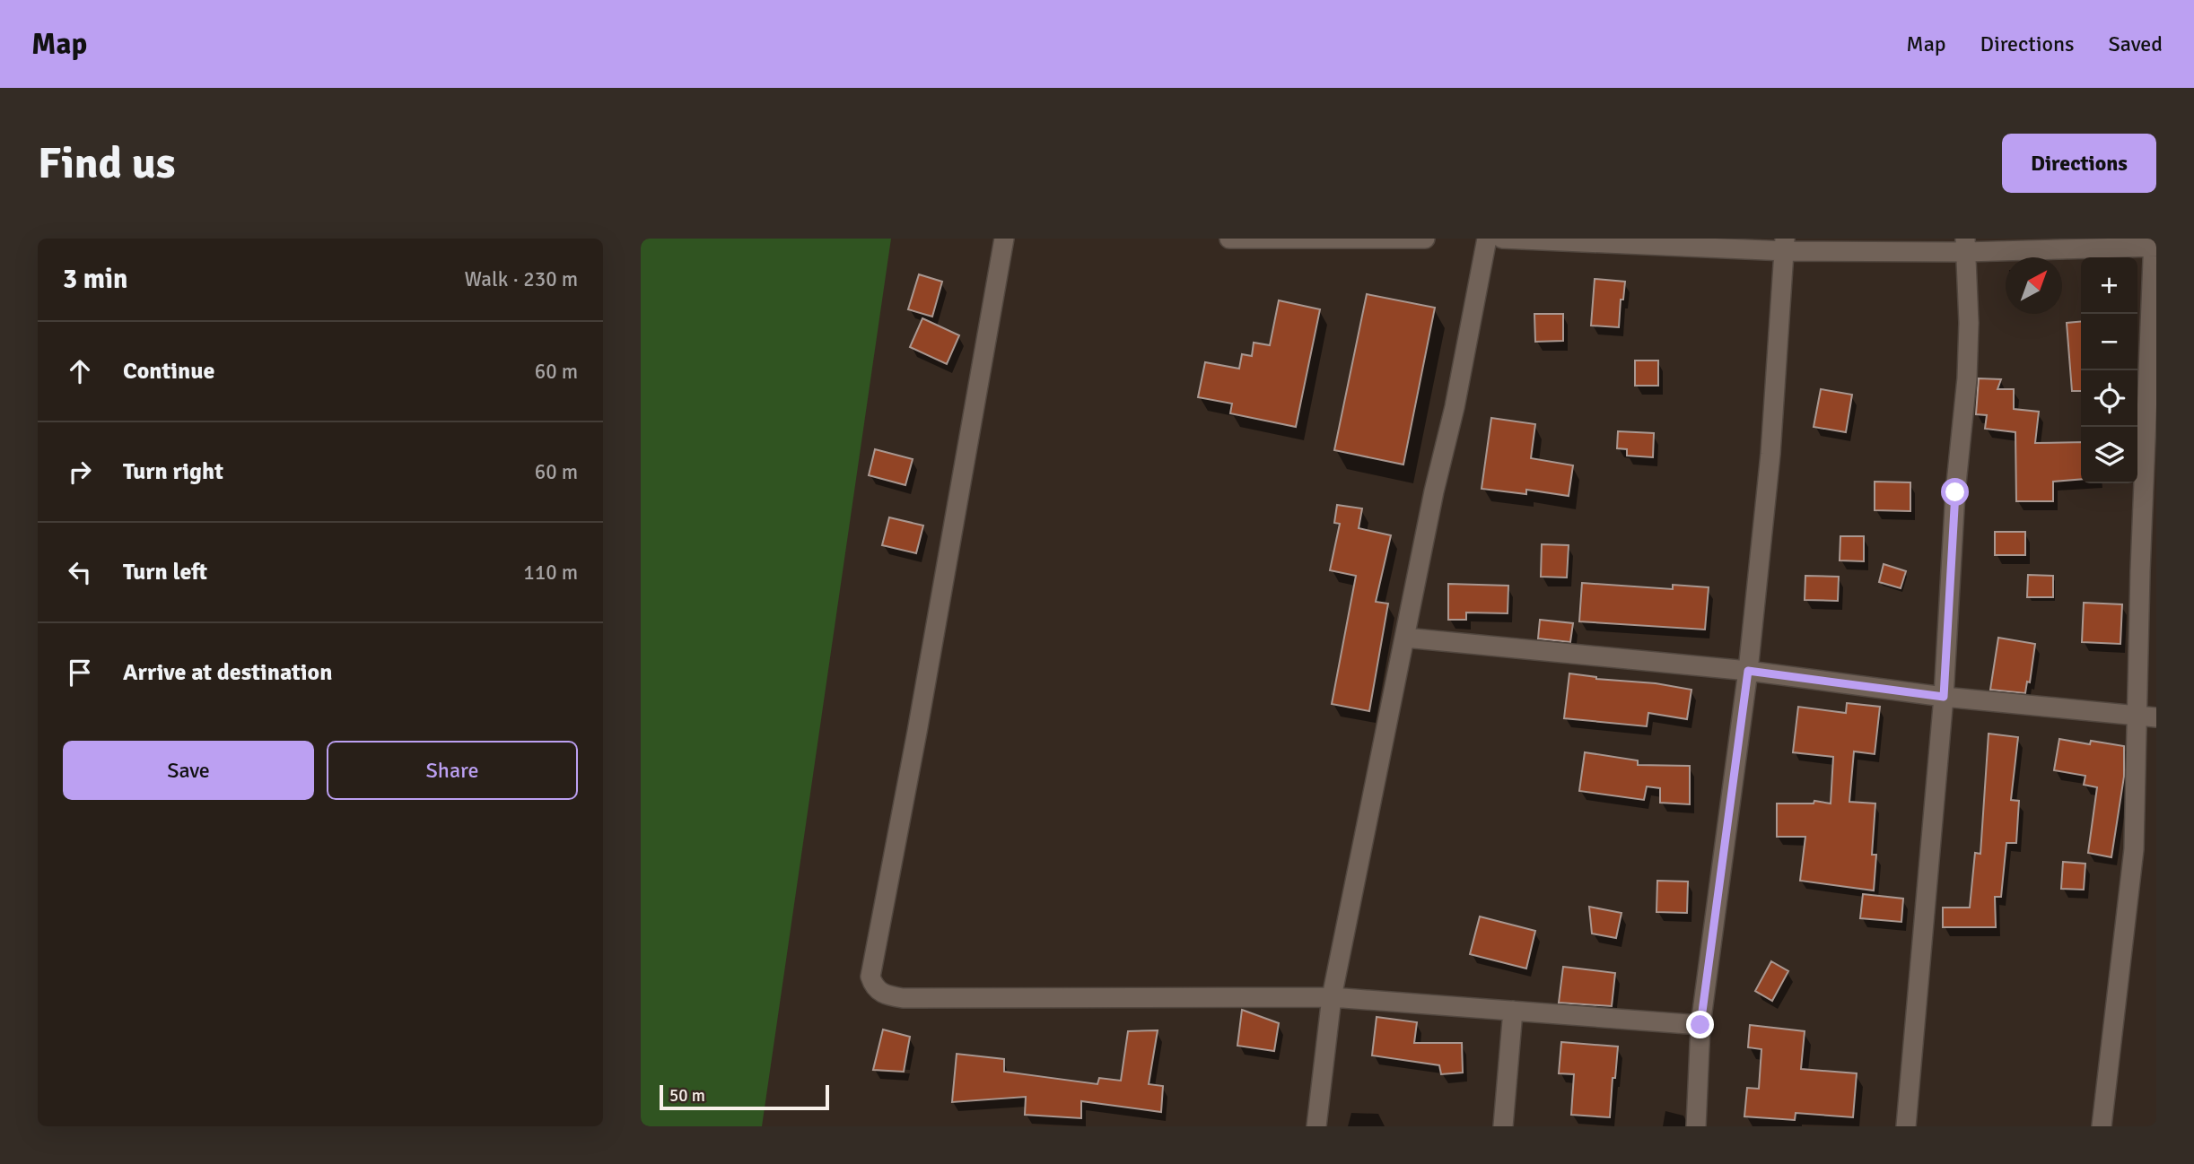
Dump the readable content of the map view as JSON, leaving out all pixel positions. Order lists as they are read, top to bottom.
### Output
{
  "scale_bar": "50 m",
  "north": "top right",
  "page": {
    "header": "Map",
    "nav": ["Map", "Directions", "Saved"],
    "buttons": [
      "Directions",
      ["Save", "Share"]
    ],
    "title": "Find us",
    "heading": ["3 min", "Walk · 230 m"],
    "map_buttons": ["+", "−"],
    "list": [
      ["Continue", "60 m"],
      ["Turn right", "60 m"],
      ["Turn left", "110 m"],
      "Arrive at destination"
    ],
    "scale": "50 m"
  }
}
